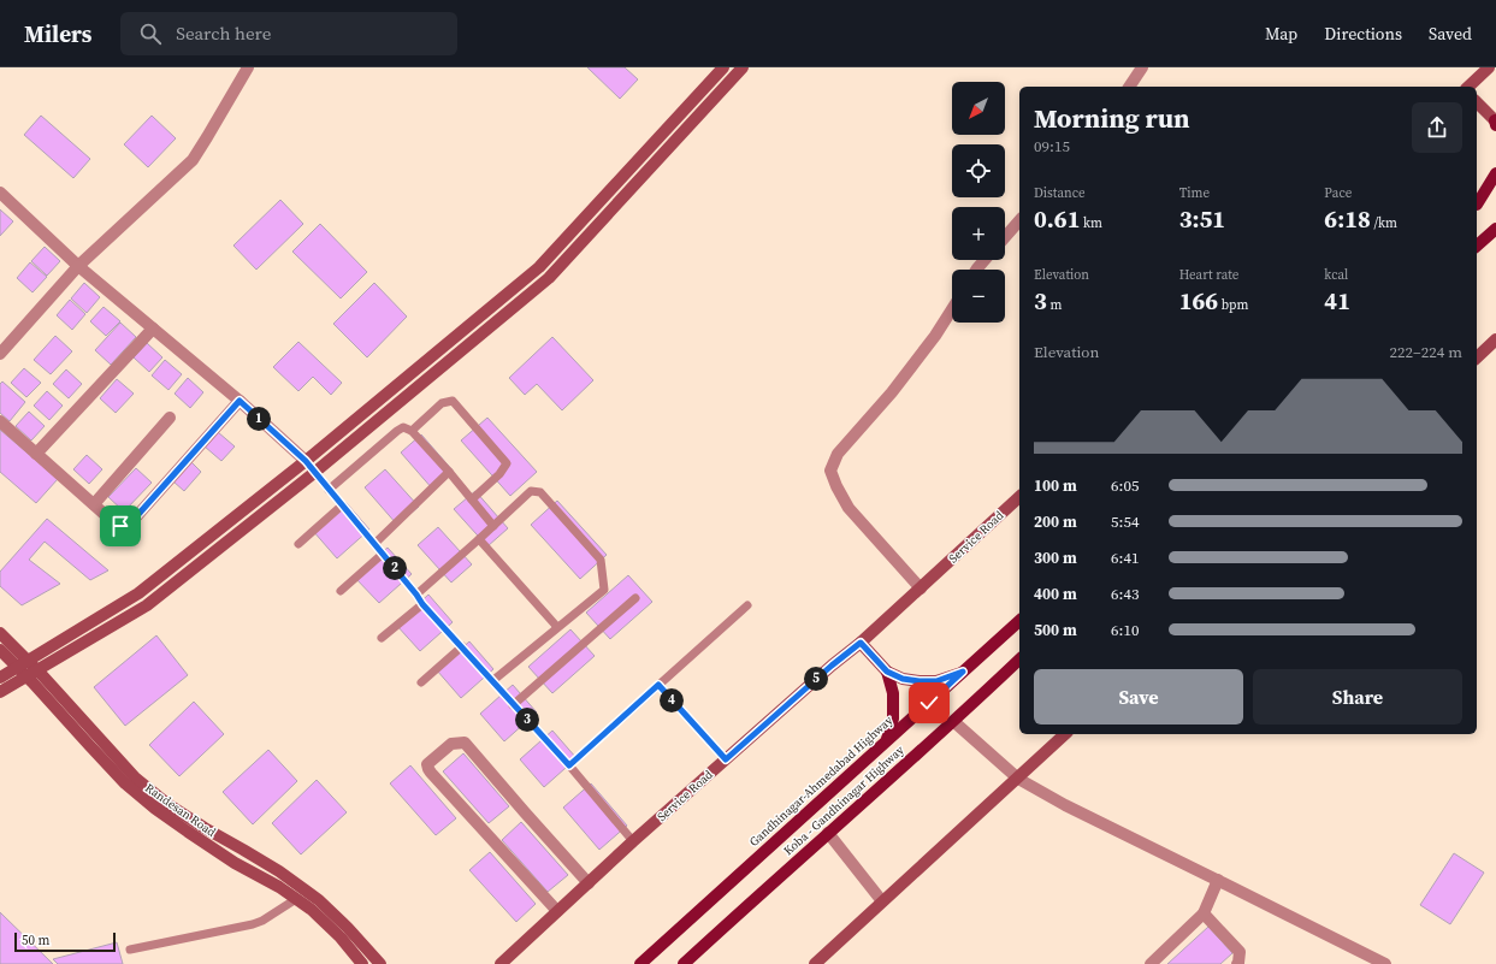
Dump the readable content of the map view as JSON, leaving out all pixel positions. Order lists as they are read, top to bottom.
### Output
{
  "streets": {
    "main road": ["Gandhinagar-Ahmedabad Highway", "Koba - Gandhinagar Highway"],
    "street": ["Service Road", "Randesan Road"]
  },
  "scale_bar": "50 m",
  "north": "bottom left",
  "page": {
    "header": "Milers",
    "search": "Search here",
    "nav": ["Map", "Directions", "Saved"],
    "map_buttons": ["+", "−"],
    "heading": ["Morning run", "09:15"],
    "stats": [
      ["Distance", "0.61 km"],
      ["Time", "3:51"],
      ["Pace", "6:18 /km"],
      ["Elevation", "3 m"],
      ["Heart rate", "166 bpm"],
      ["kcal", "41"]
    ],
    "chart": ["Elevation", "222–224 m"],
    "pins": [
      "1",
      "2",
      "5",
      "4",
      "3"
    ],
    "list": [
      {
        "name": "100 m",
        "note": "6:05"
      },
      {
        "name": "200 m",
        "note": "5:54"
      },
      {
        "name": "300 m",
        "note": "6:41"
      },
      {
        "name": "400 m",
        "note": "6:43"
      },
      {
        "name": "500 m",
        "note": "6:10"
      }
    ],
    "buttons": ["Save", "Share"],
    "scale": "50 m"
  }
}
